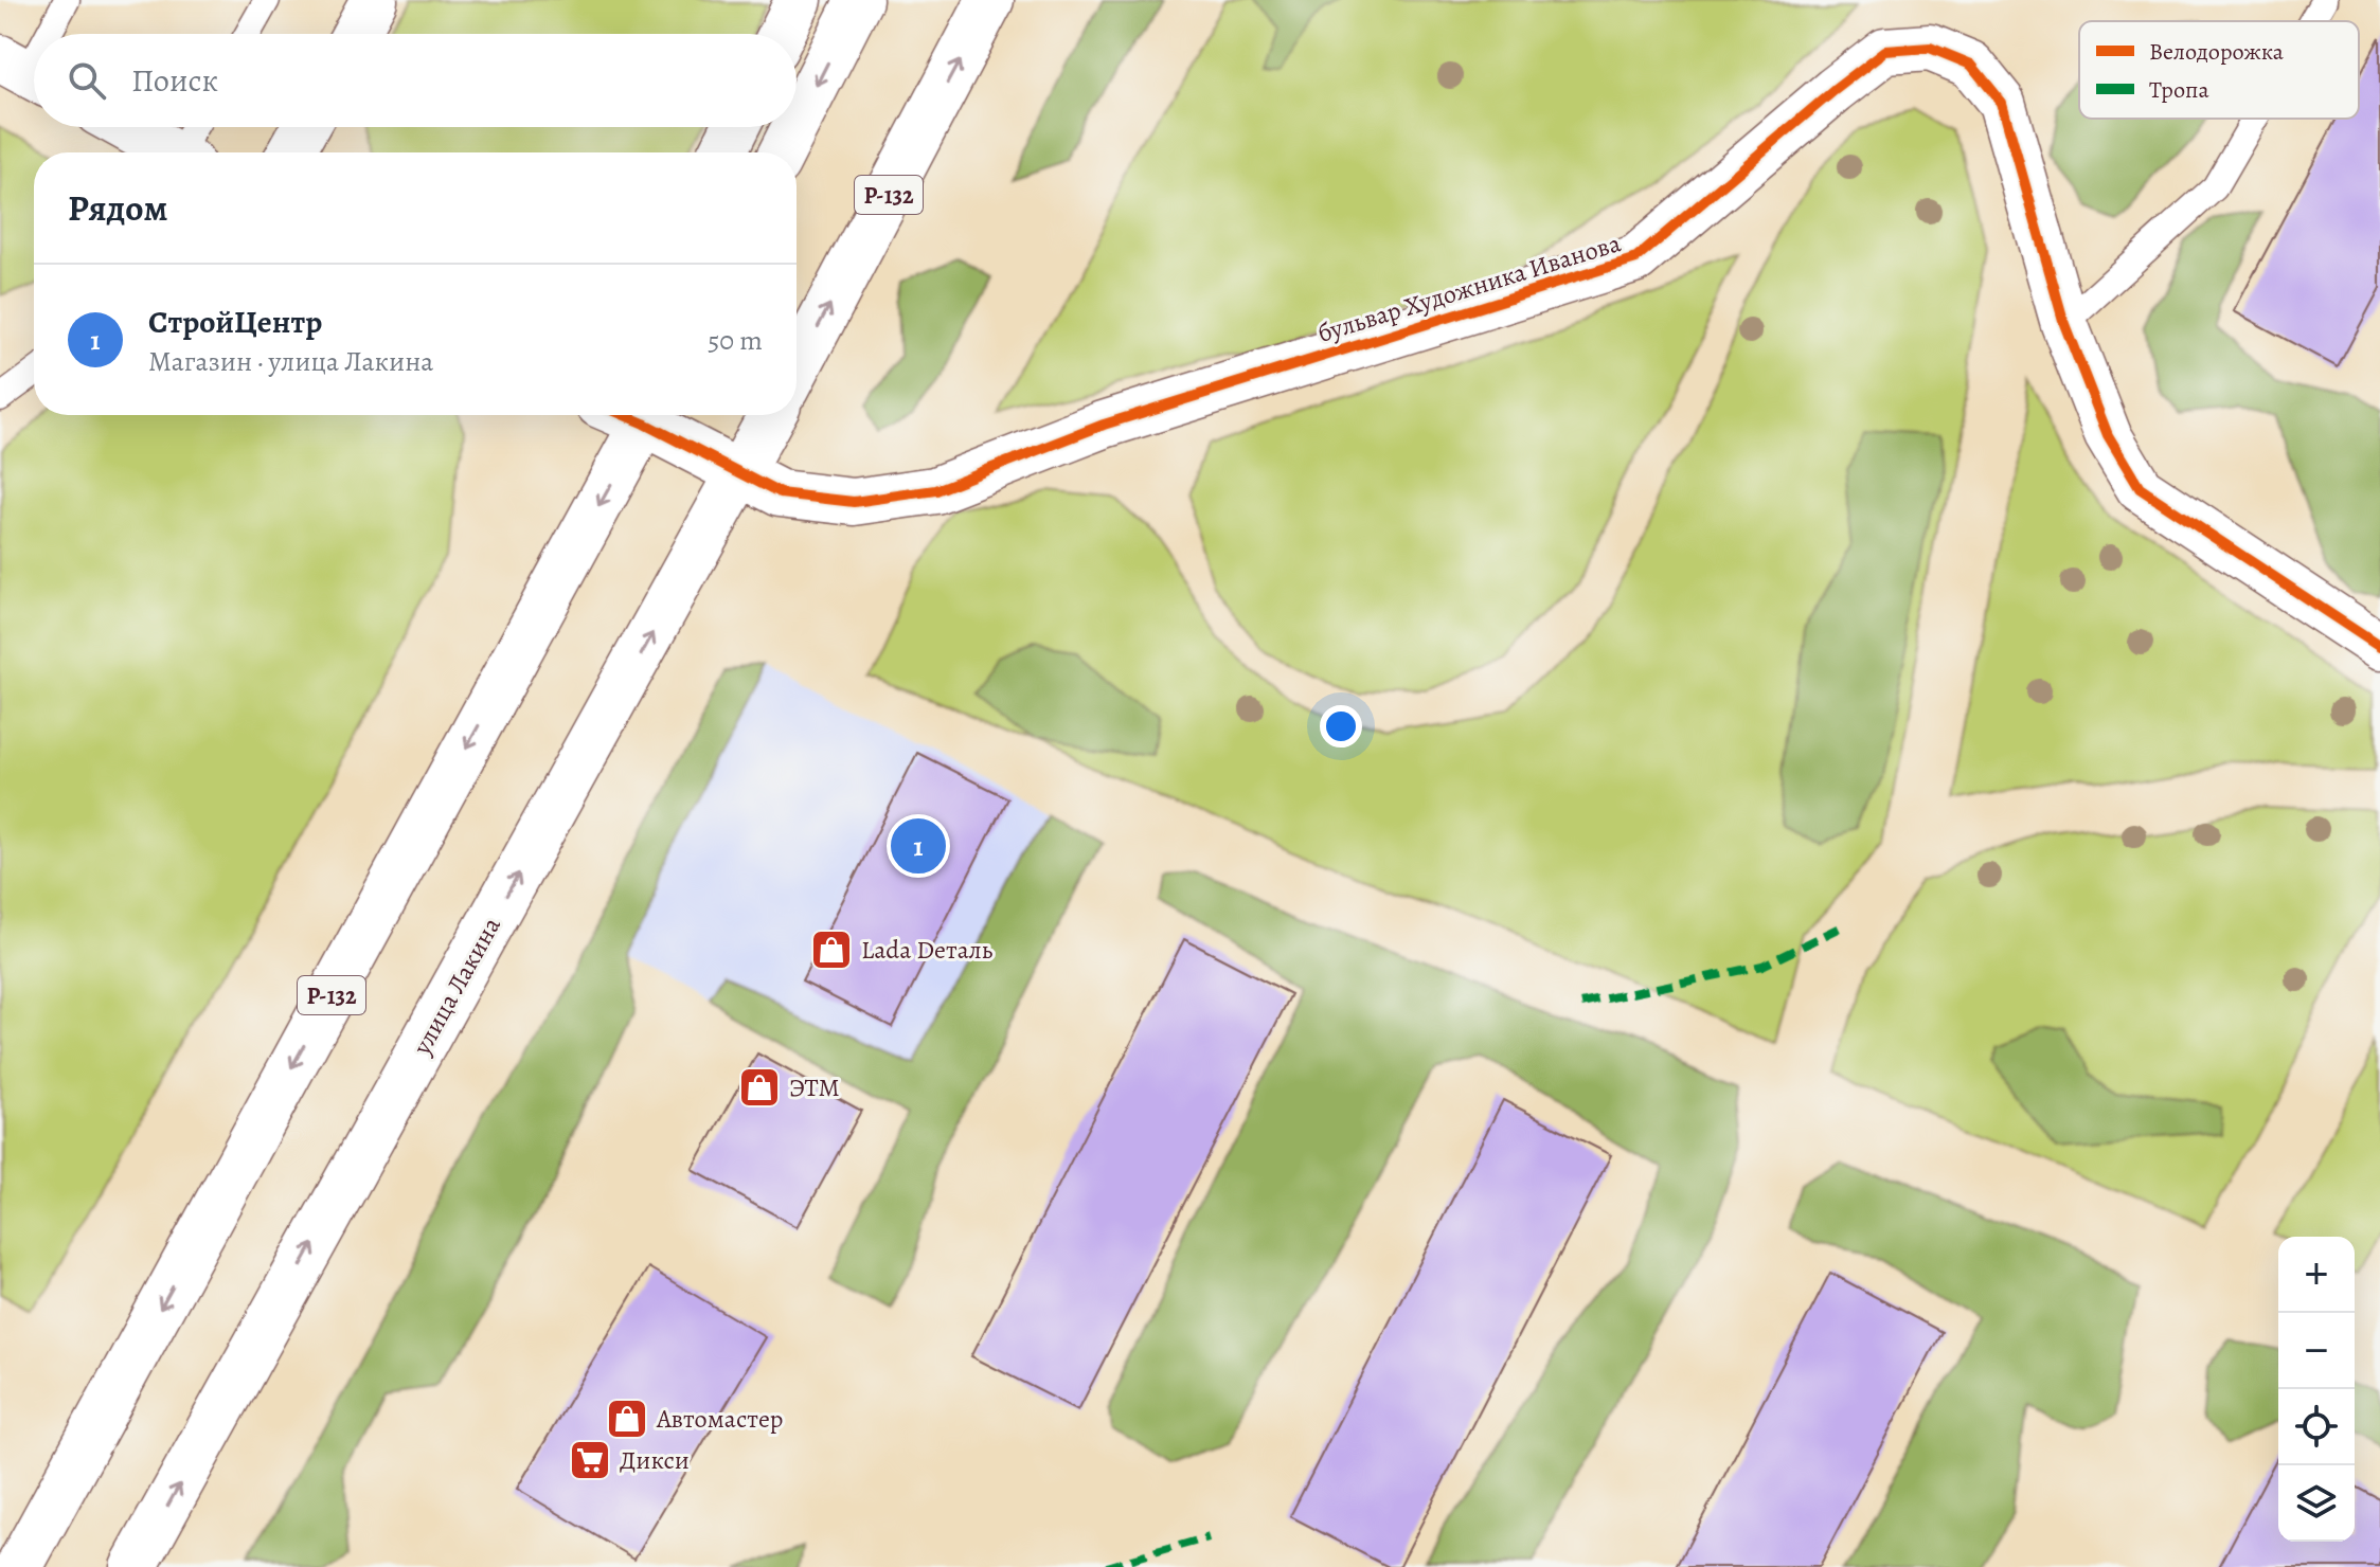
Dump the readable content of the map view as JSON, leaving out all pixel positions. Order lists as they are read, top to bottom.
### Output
{
  "streets": {
    "main road": ["Р-132", "бульвар Художника Иванова", "улица Лакина"]
  },
  "crossings": [
    ["бульвар Художника Иванова", "улица Лакина"]
  ],
  "places": {
    "shop": ["Lada Dеталь", "ЭТМ", "Автомастер"],
    "supermarket": ["Дикси"]
  },
  "legend": ["Велодорожка", "Тропа"],
  "page": {
    "search": "Поиск",
    "heading": "Рядом",
    "list": [
      {
        "mark": "1",
        "name": "СтройЦентр",
        "note": "Магазин · улица Лакина",
        "value": "50 m"
      }
    ],
    "pins": "1",
    "map_buttons": ["+", "−"]
  }
}
